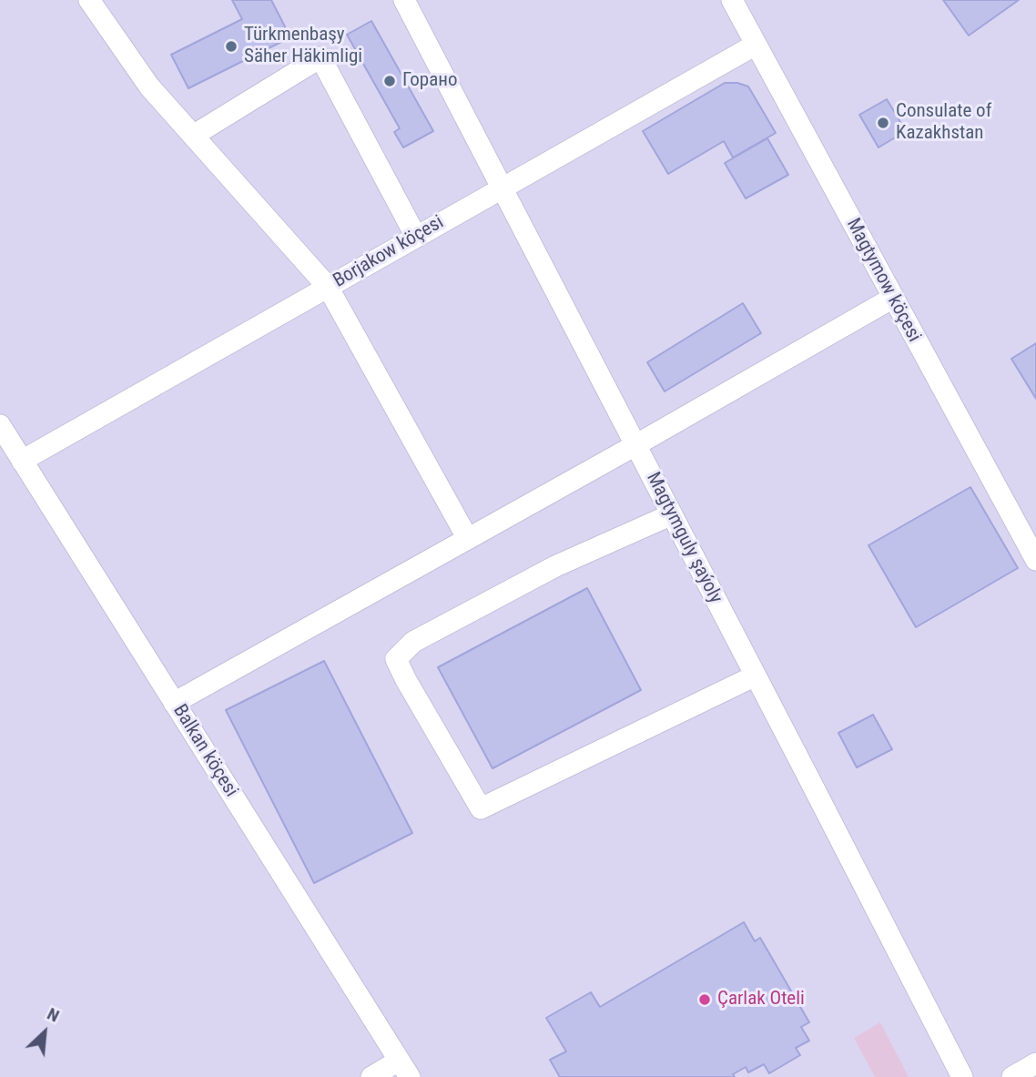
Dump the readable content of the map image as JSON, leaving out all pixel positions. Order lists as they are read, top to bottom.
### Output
{
  "streets": {
    "street": [
      "Borjakow köçesi",
      "Magtymow köçesi",
      "Magtymguly şaýoly",
      "Balkan köçesi"
    ]
  },
  "crossings": [
    ["Borjakow köçesi", "Magtymow köçesi"],
    ["Borjakow köçesi", "Magtymguly şaýoly"],
    ["Borjakow köçesi", "Balkan köçesi"]
  ],
  "places": [
    "Türkmenbaşy Säher Häkimligi",
    "Горано",
    "Consulate of Kazakhstan",
    "Çarlak Oteli"
  ],
  "north": "top right"
}
